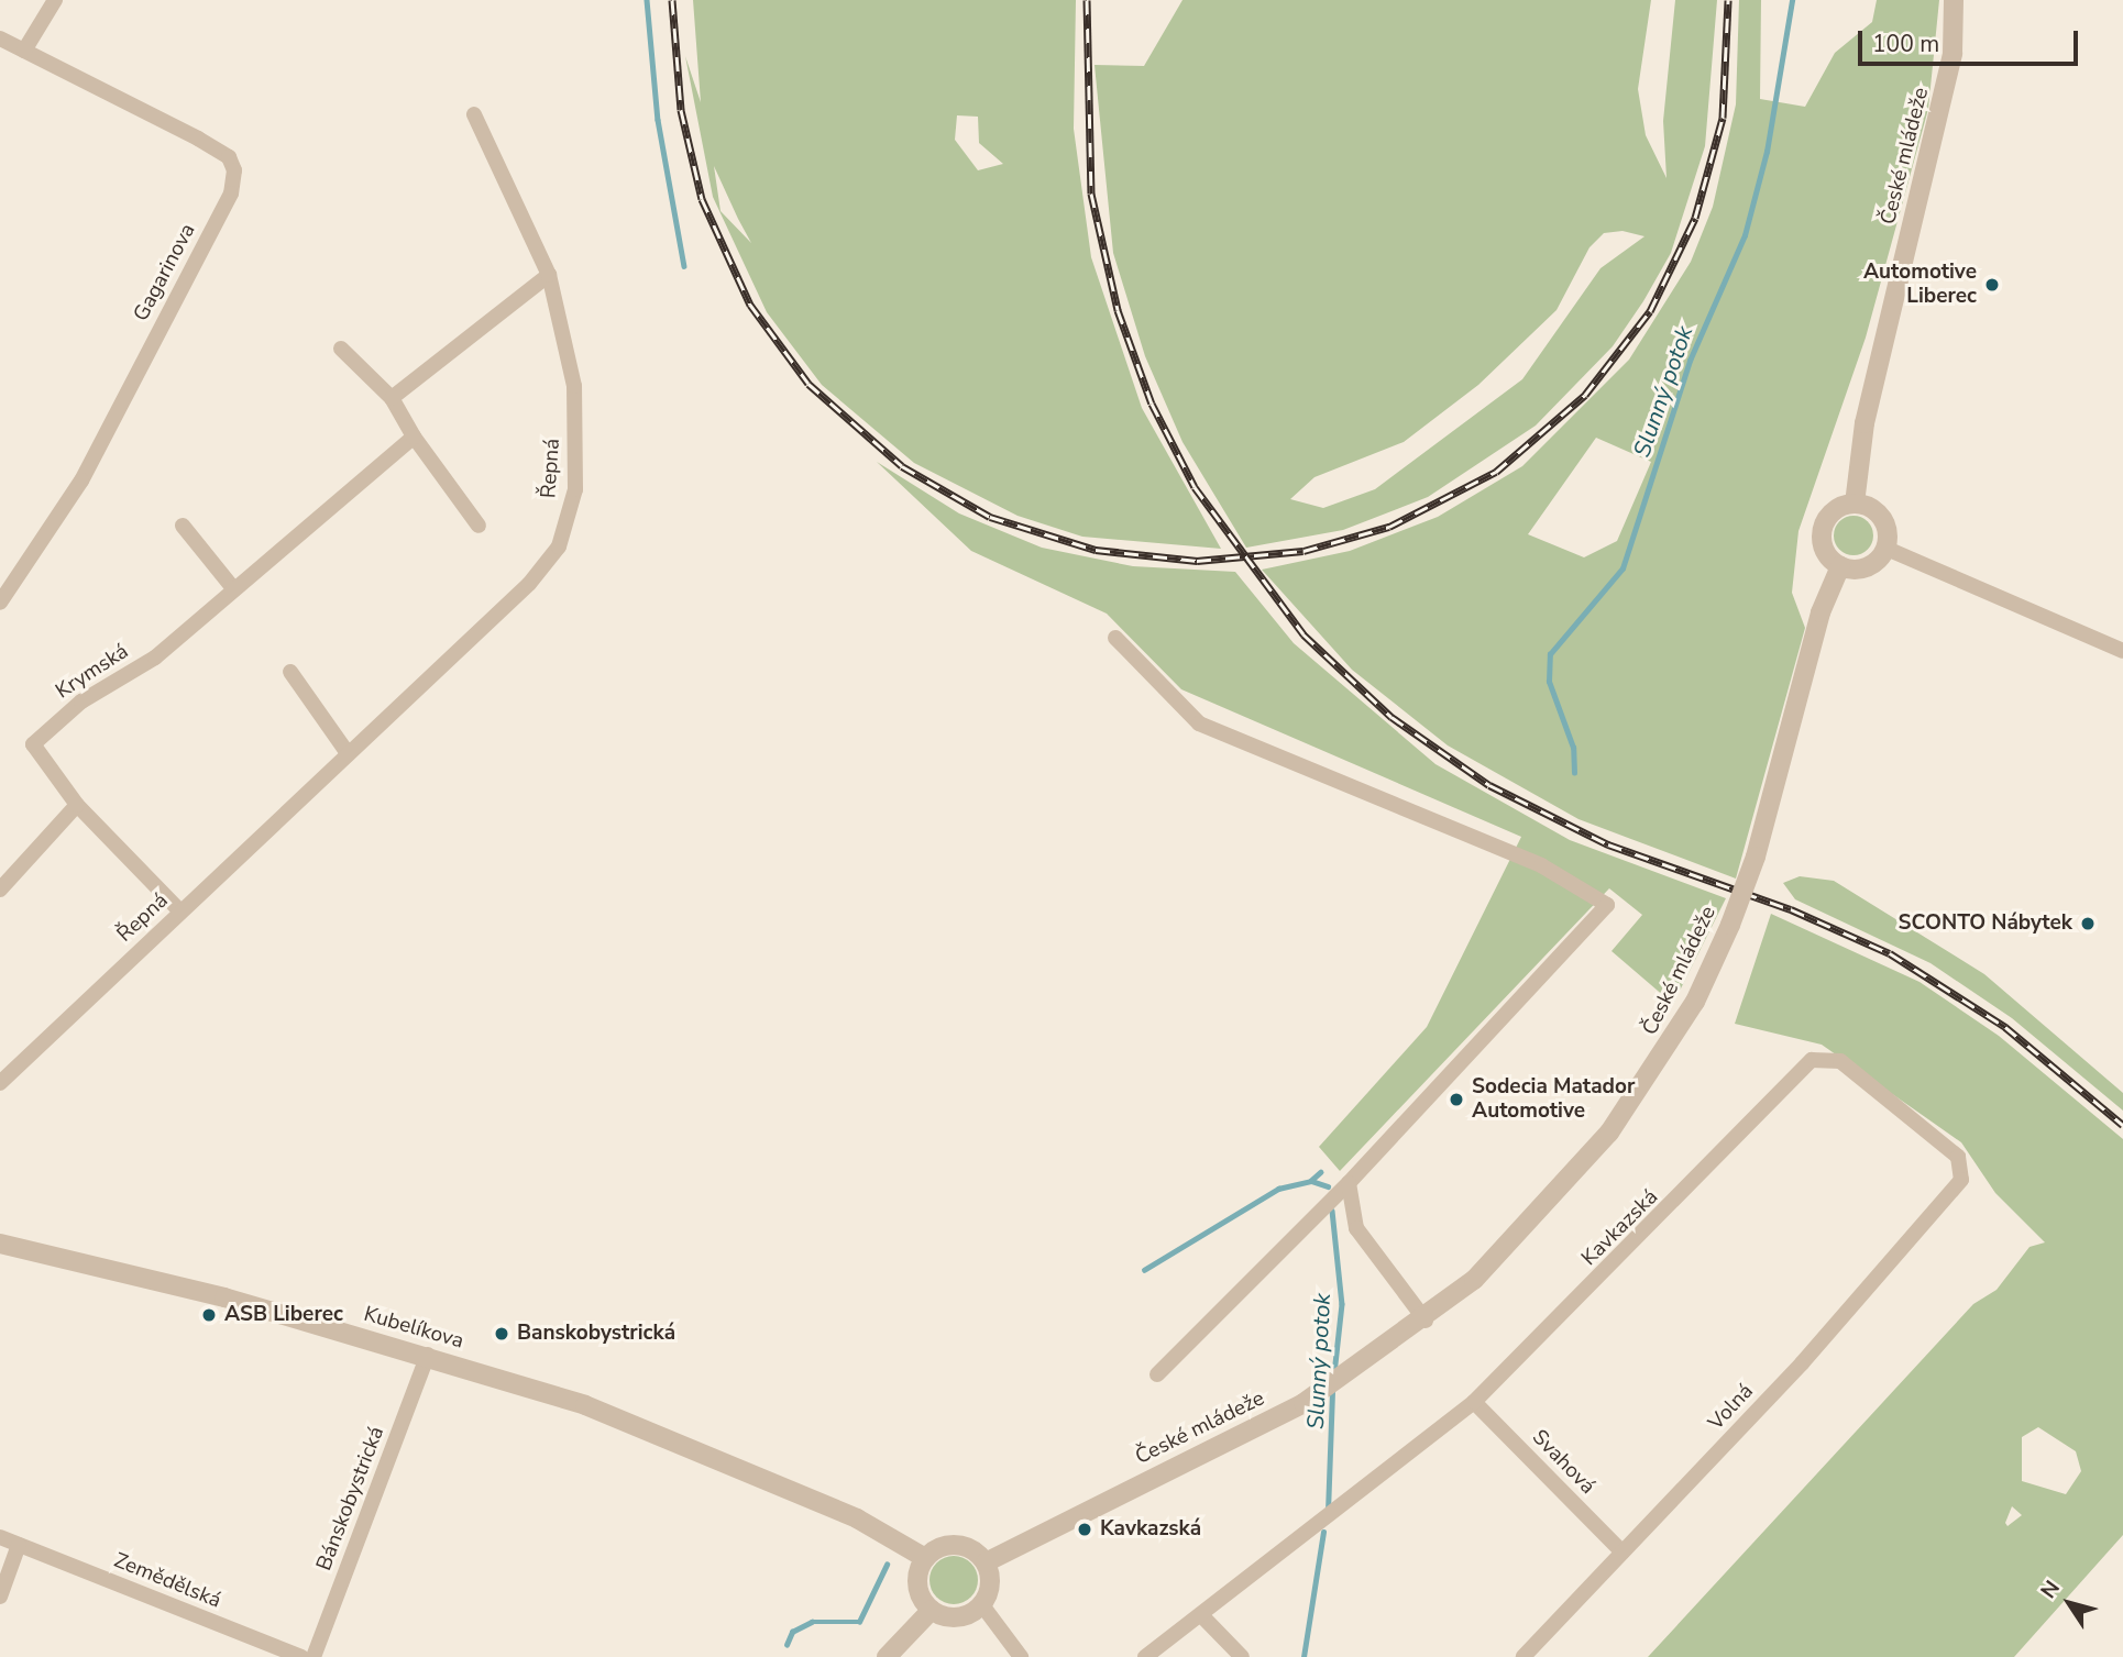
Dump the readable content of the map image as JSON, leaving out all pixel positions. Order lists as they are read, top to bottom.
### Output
{
  "streets": {
    "street": [
      "České mládeže",
      "Gagarinova",
      "Řepná",
      "Krymská",
      "Kavkazská",
      "Kubelíkova",
      "Volná",
      "Svahová",
      "Bánskobystrická",
      "Zemědělská"
    ]
  },
  "crossings": [
    ["České mládeže", "Kubelíkova"],
    ["Řepná", "Krymská"],
    ["Kavkazská", "Volná"],
    ["Kavkazská", "Svahová"],
    ["Kubelíkova", "Bánskobystrická"],
    ["Volná", "Svahová"]
  ],
  "water": ["Slunný potok"],
  "places": [
    "Automotive Liberec",
    "SCONTO Nábytek",
    "Sodecia Matador Automotive",
    "ASB Liberec",
    "Banskobystrická",
    "Kavkazská"
  ],
  "scale_bar": "100 m",
  "north": "top left"
}
